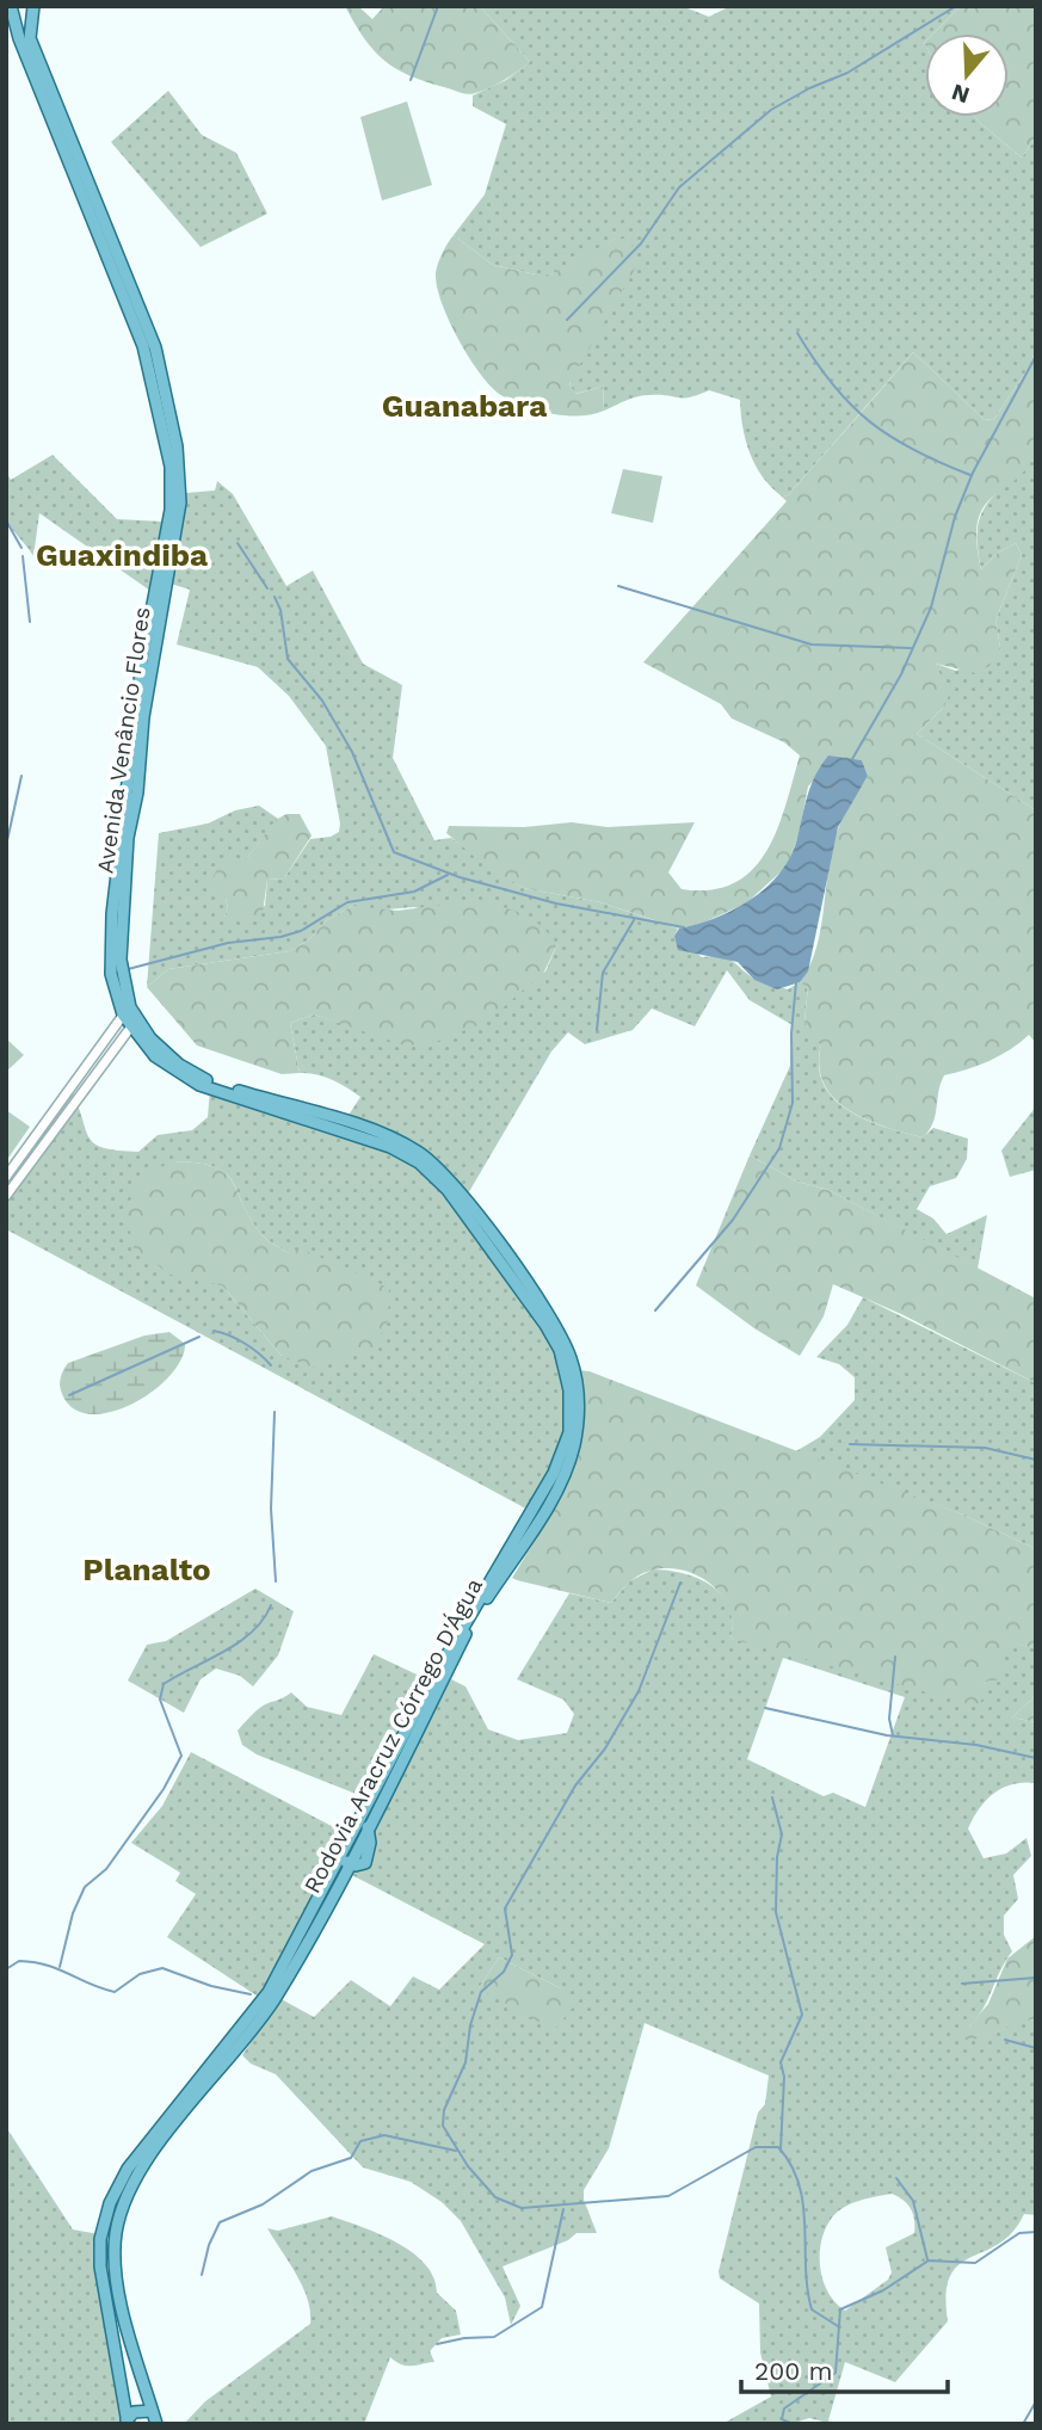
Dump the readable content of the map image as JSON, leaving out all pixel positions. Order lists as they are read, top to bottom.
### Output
{
  "streets": {
    "main road": ["Avenida Venâncio Flores", "Rodovia Aracruz Córrego D'Água"]
  },
  "crossings": [
    ["Avenida Venâncio Flores", "Rodovia Aracruz Córrego D'Água"]
  ],
  "districts": ["Guanabara", "Guaxindiba", "Planalto"],
  "scale_bar": "200 m",
  "north": "bottom"
}
